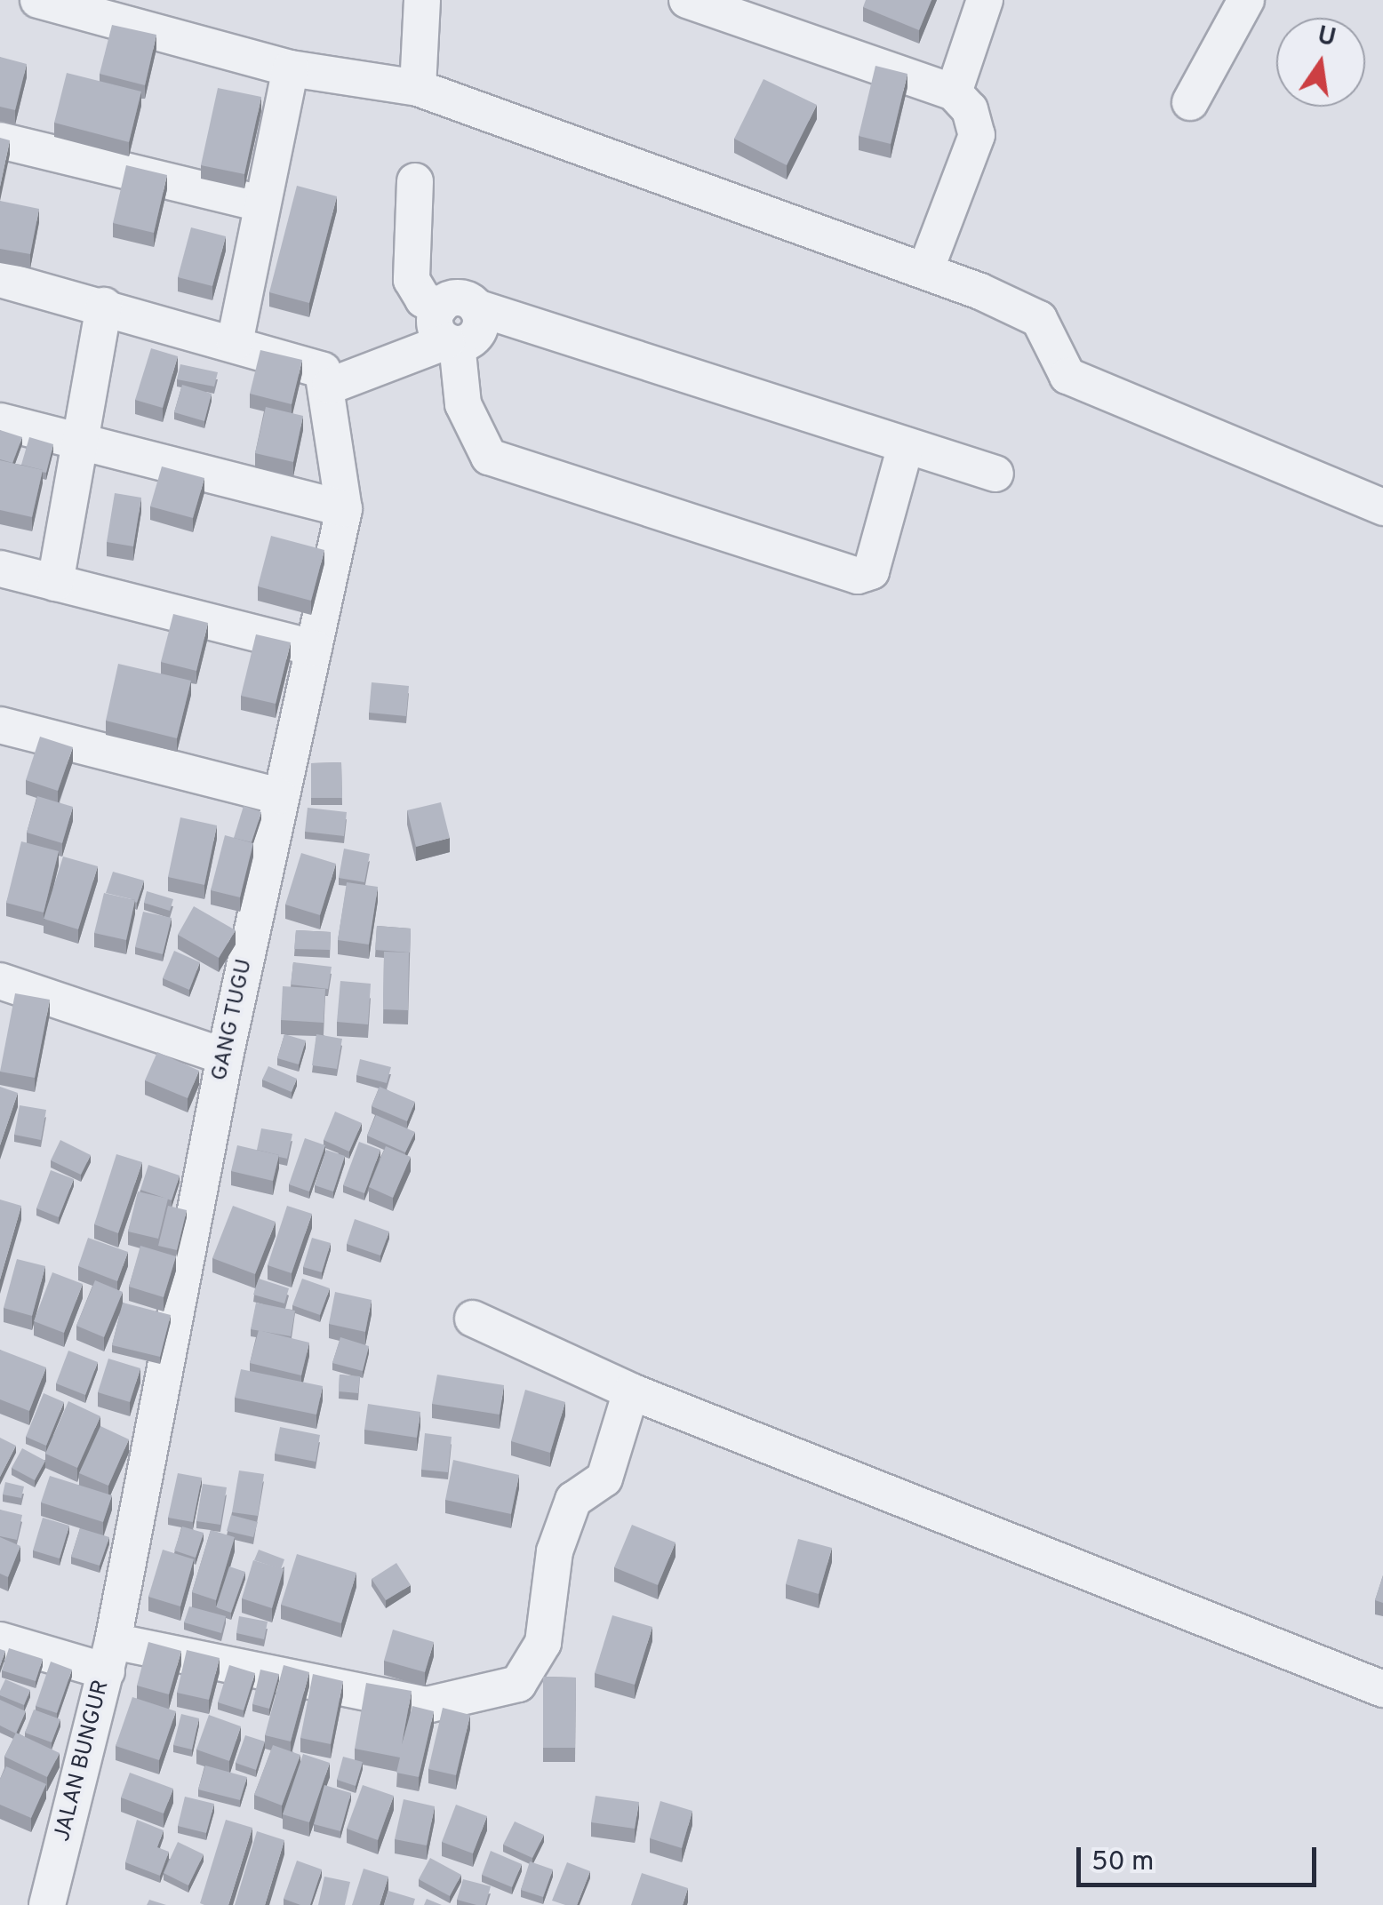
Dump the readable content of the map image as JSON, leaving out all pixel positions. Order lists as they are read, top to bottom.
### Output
{
  "streets": {
    "street": ["GANG TUGU", "JALAN BUNGUR"]
  },
  "crossings": [
    ["GANG TUGU", "JALAN BUNGUR"]
  ],
  "scale_bar": "50 m",
  "north": "top"
}
